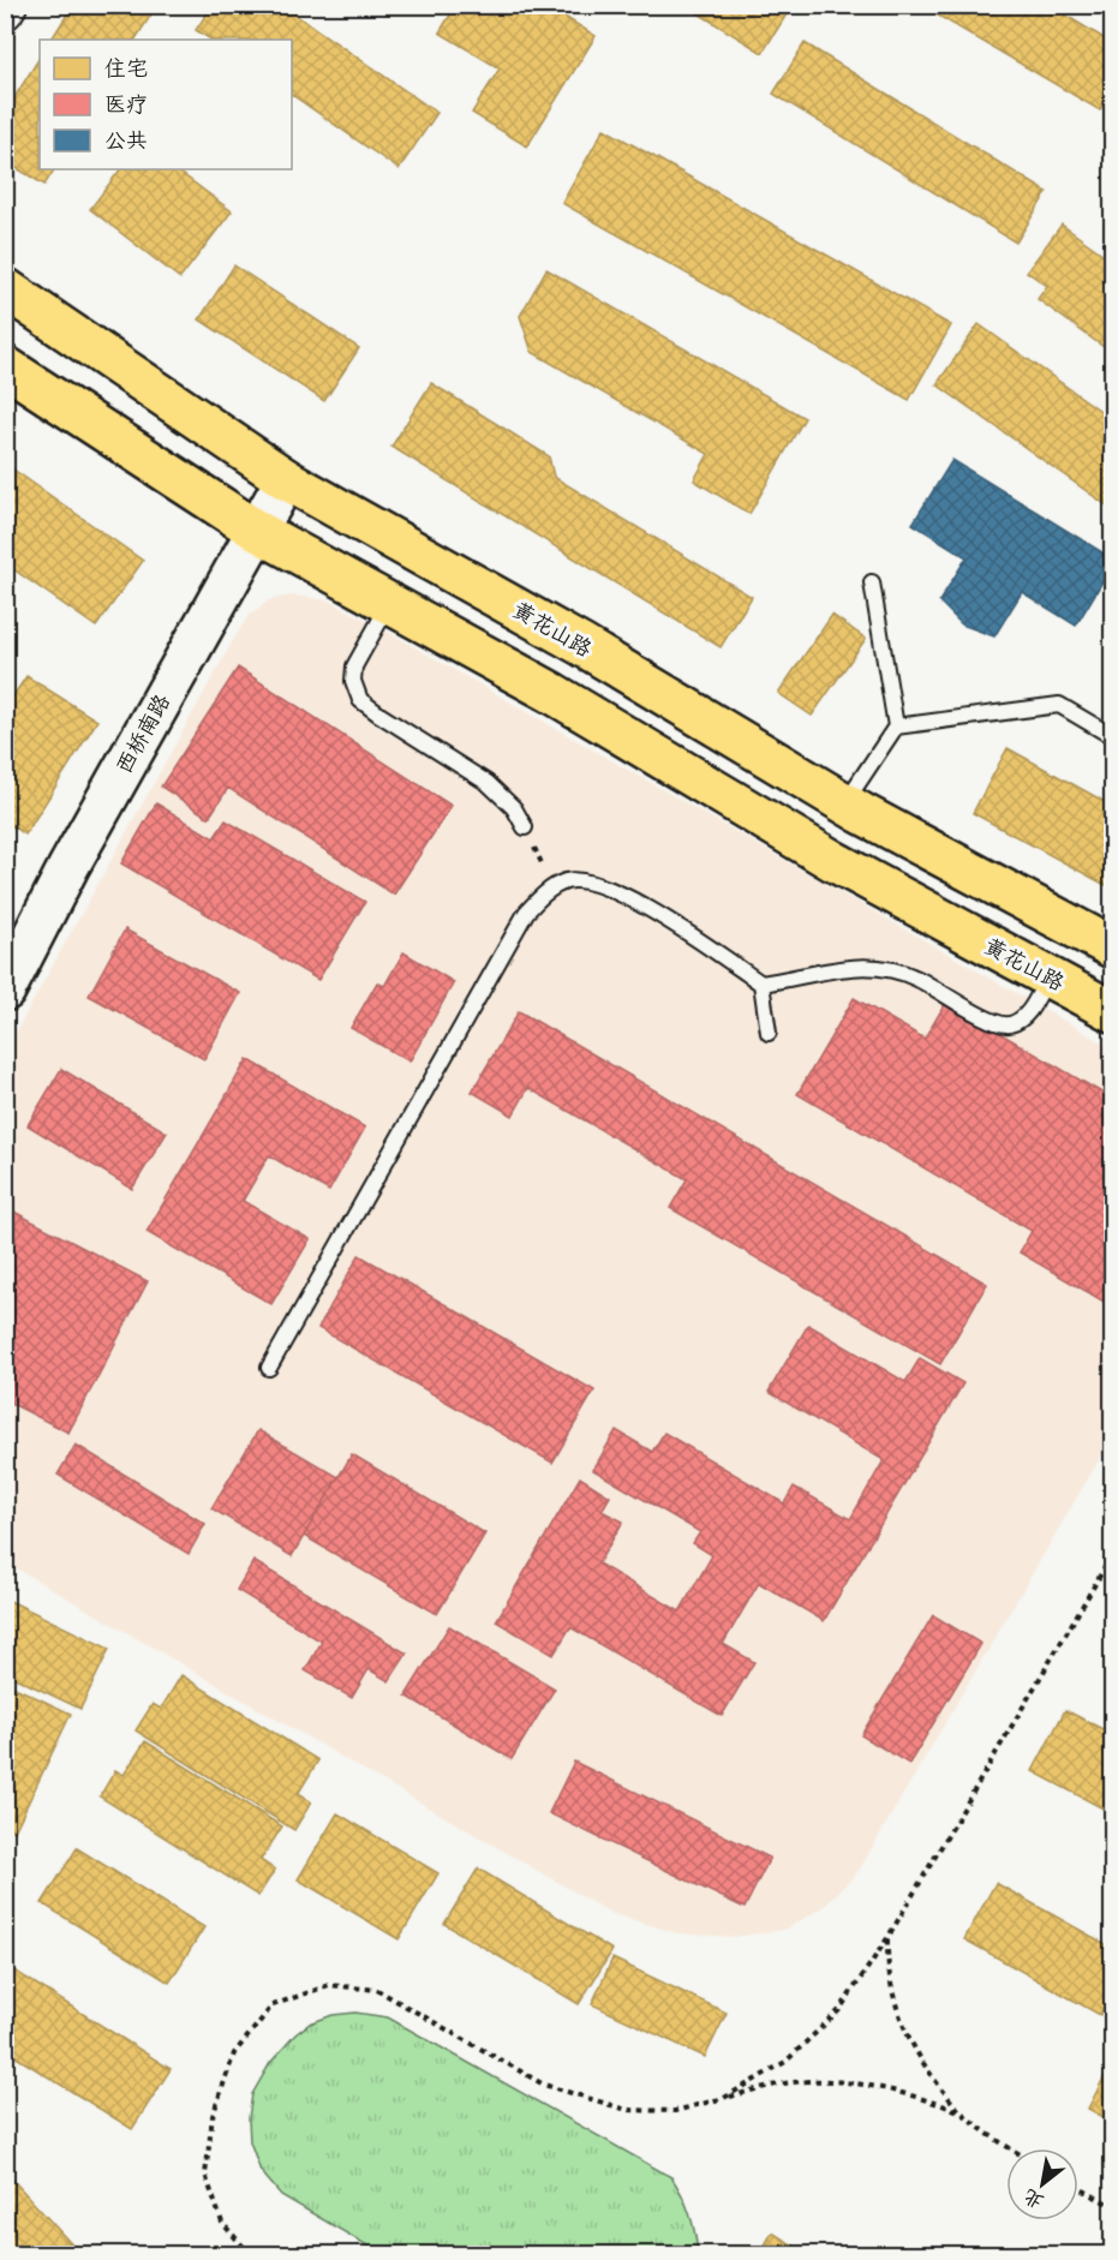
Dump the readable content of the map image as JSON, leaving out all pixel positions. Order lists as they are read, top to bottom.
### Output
{
  "streets": {
    "main road": ["黄花山路", "西桥南路"]
  },
  "crossings": [
    ["黄花山路", "西桥南路"]
  ],
  "legend": ["住宅", "医疗", "公共"],
  "north": "bottom left"
}
